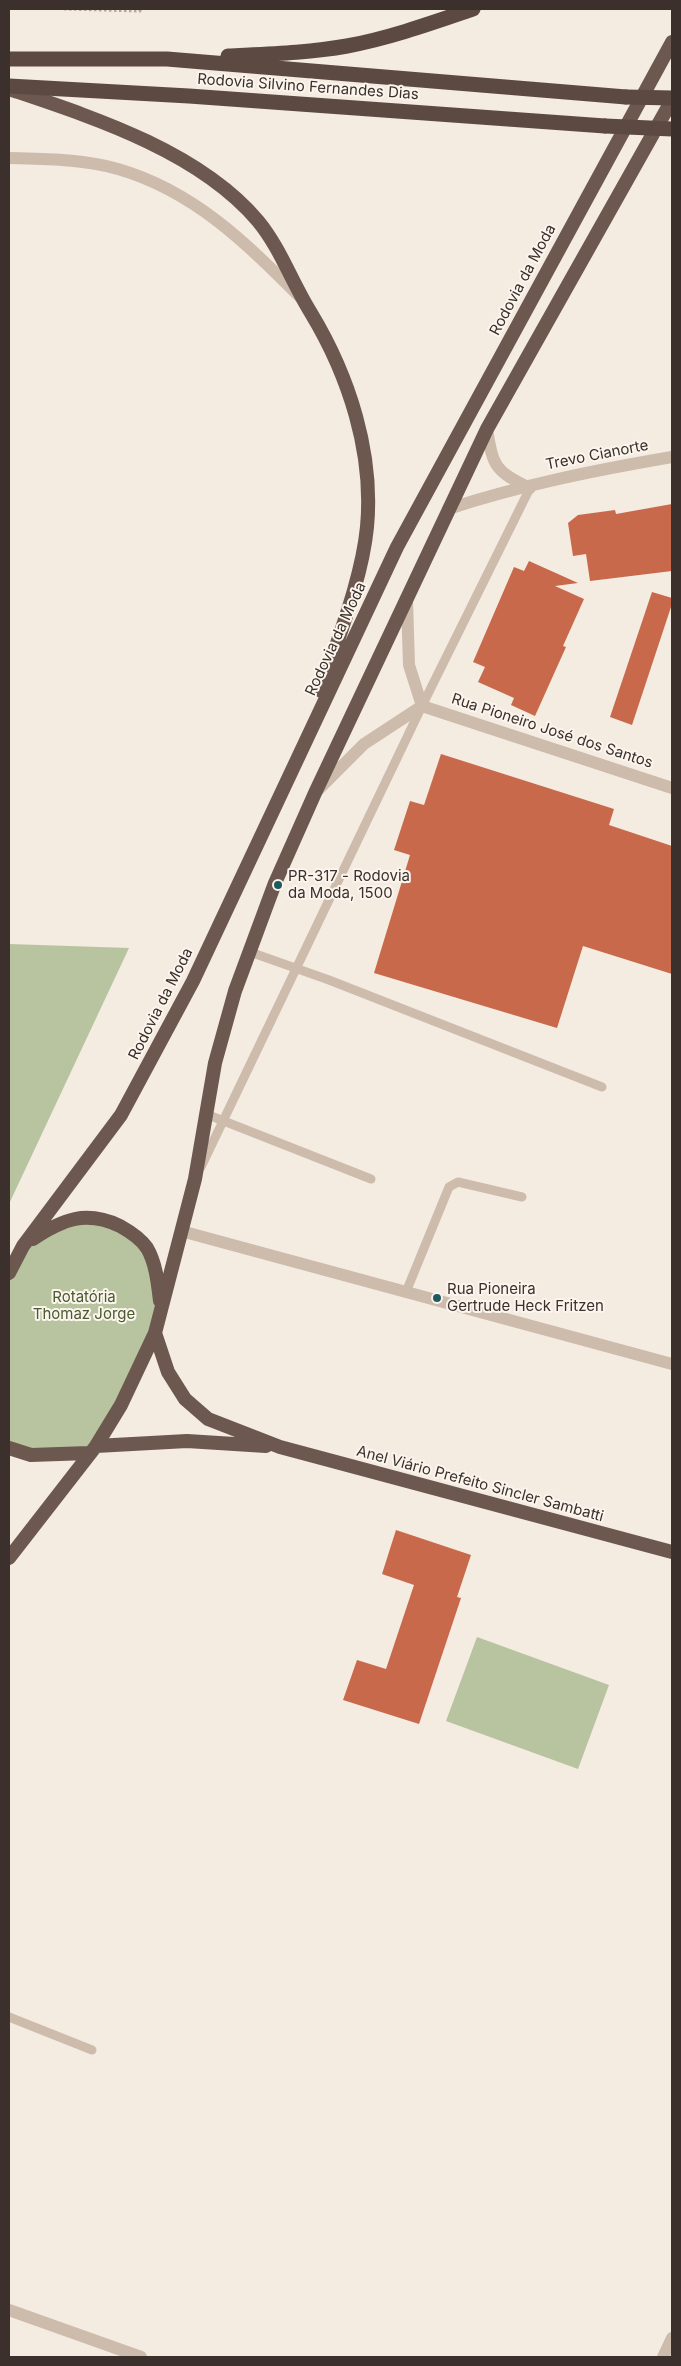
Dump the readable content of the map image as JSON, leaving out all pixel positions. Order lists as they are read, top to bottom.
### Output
{
  "streets": {
    "highway": ["Rodovia Silvino Fernandes Dias", "Rodovia da Moda", "Anel Viário Prefeito Sincler Sambatti"],
    "street": ["Trevo Cianorte", "Rua Pioneiro José dos Santos"]
  },
  "parks": ["Rotatória Thomaz Jorge"],
  "places": ["PR-317 - Rodovia da Moda, 1500", "Rua Pioneira Gertrude Heck Fritzen"]
}
